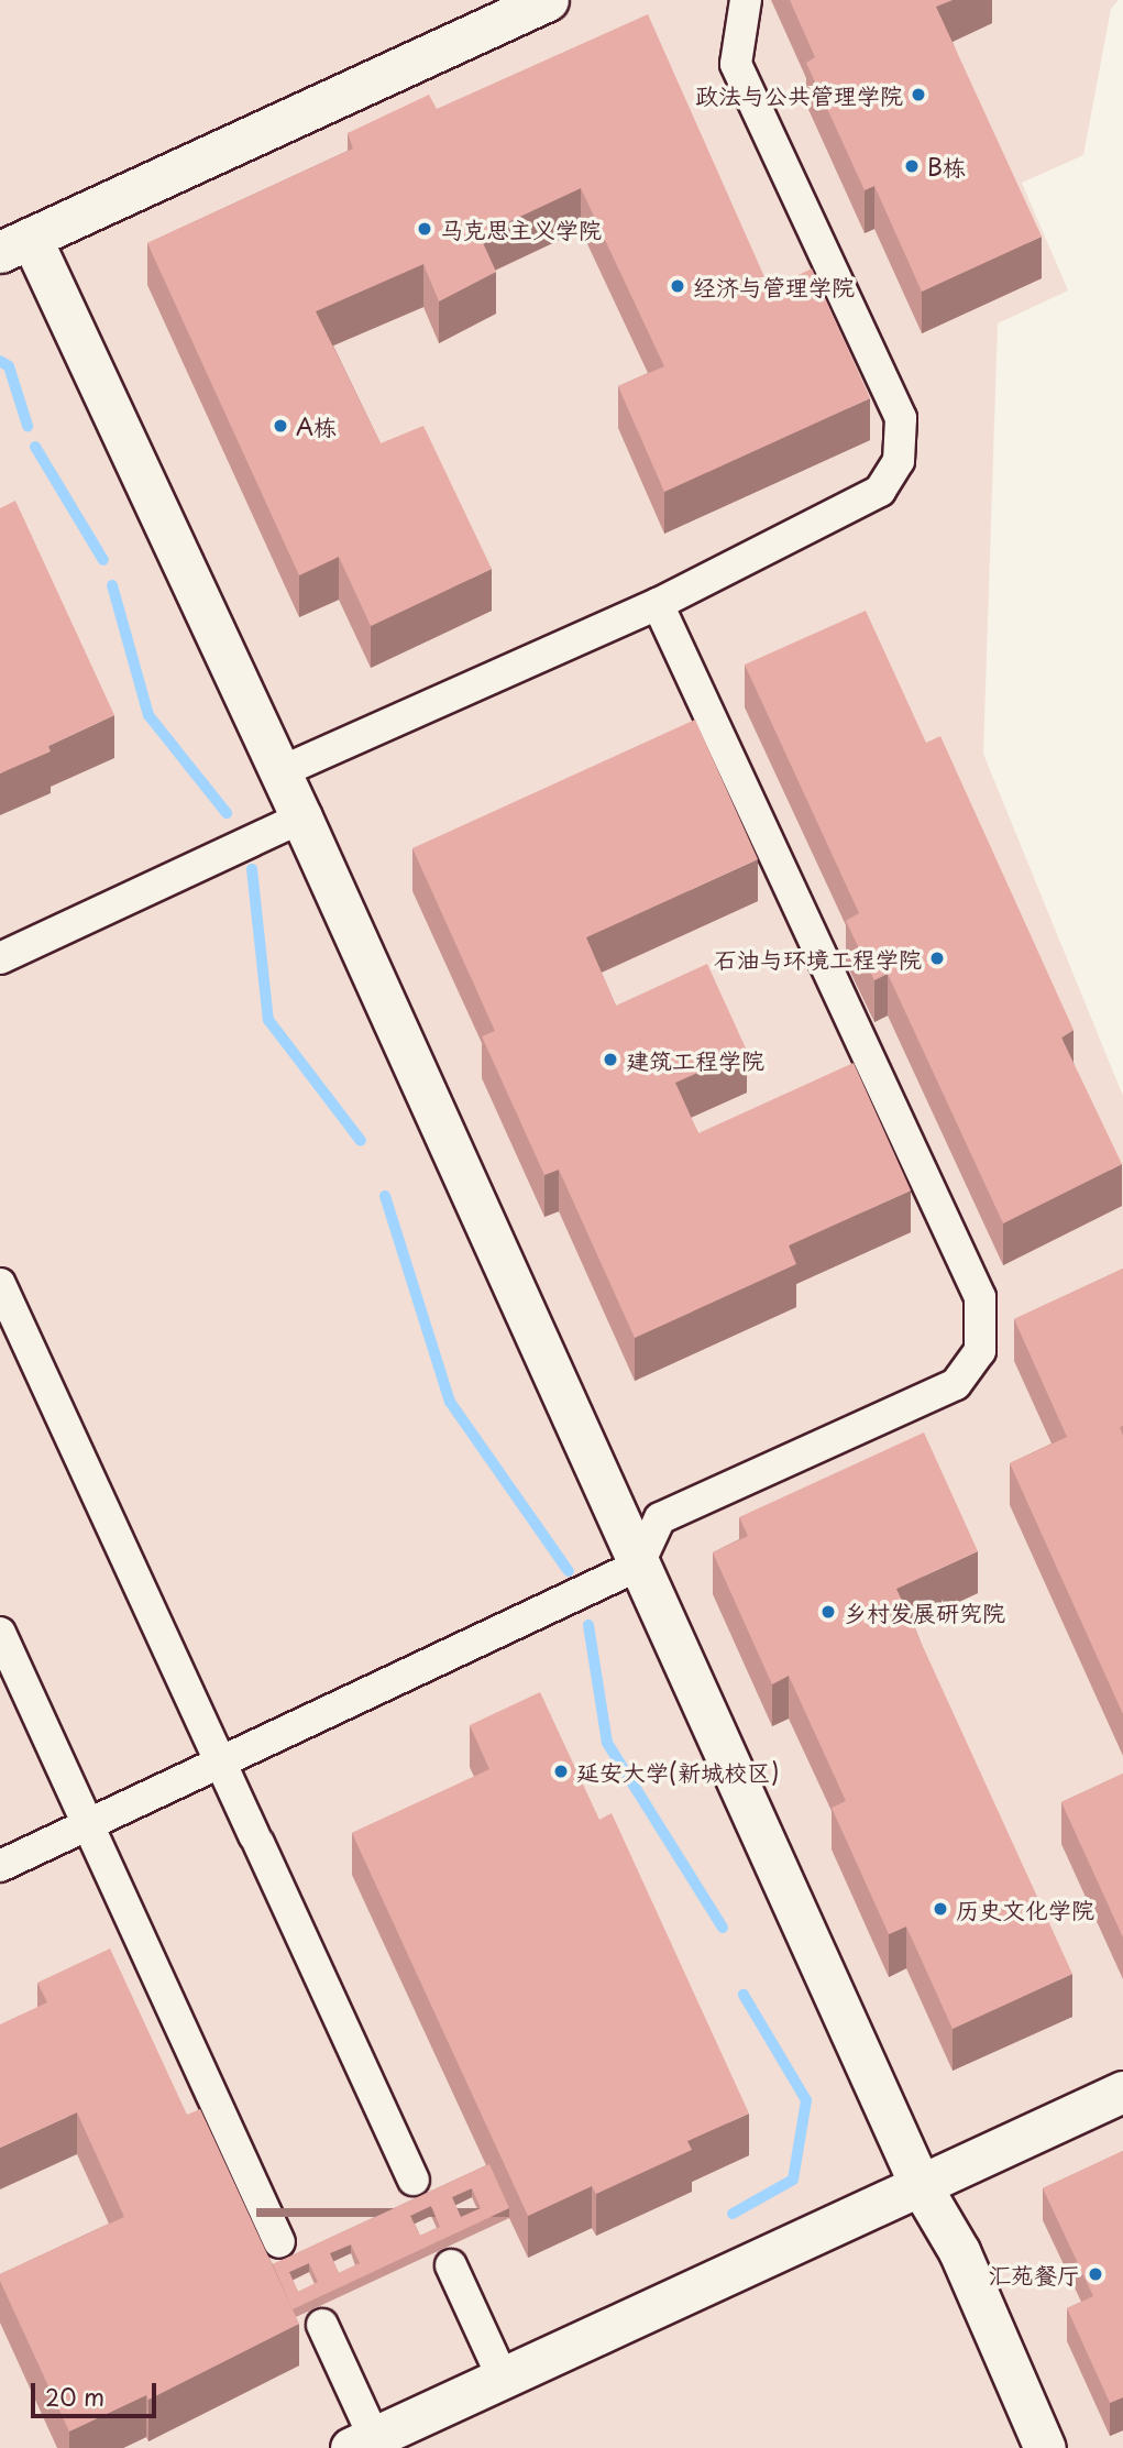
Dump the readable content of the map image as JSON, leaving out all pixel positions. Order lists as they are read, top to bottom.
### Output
{
  "places": [
    "政法与公共管理学院",
    "B栋",
    "马克思主义学院",
    "经济与管理学院",
    "A栋",
    "石油与环境工程学院",
    "建筑工程学院",
    "乡村发展研究院",
    "延安大学(新城校区)",
    "历史文化学院",
    "汇苑餐厅"
  ],
  "scale_bar": "20 m"
}
